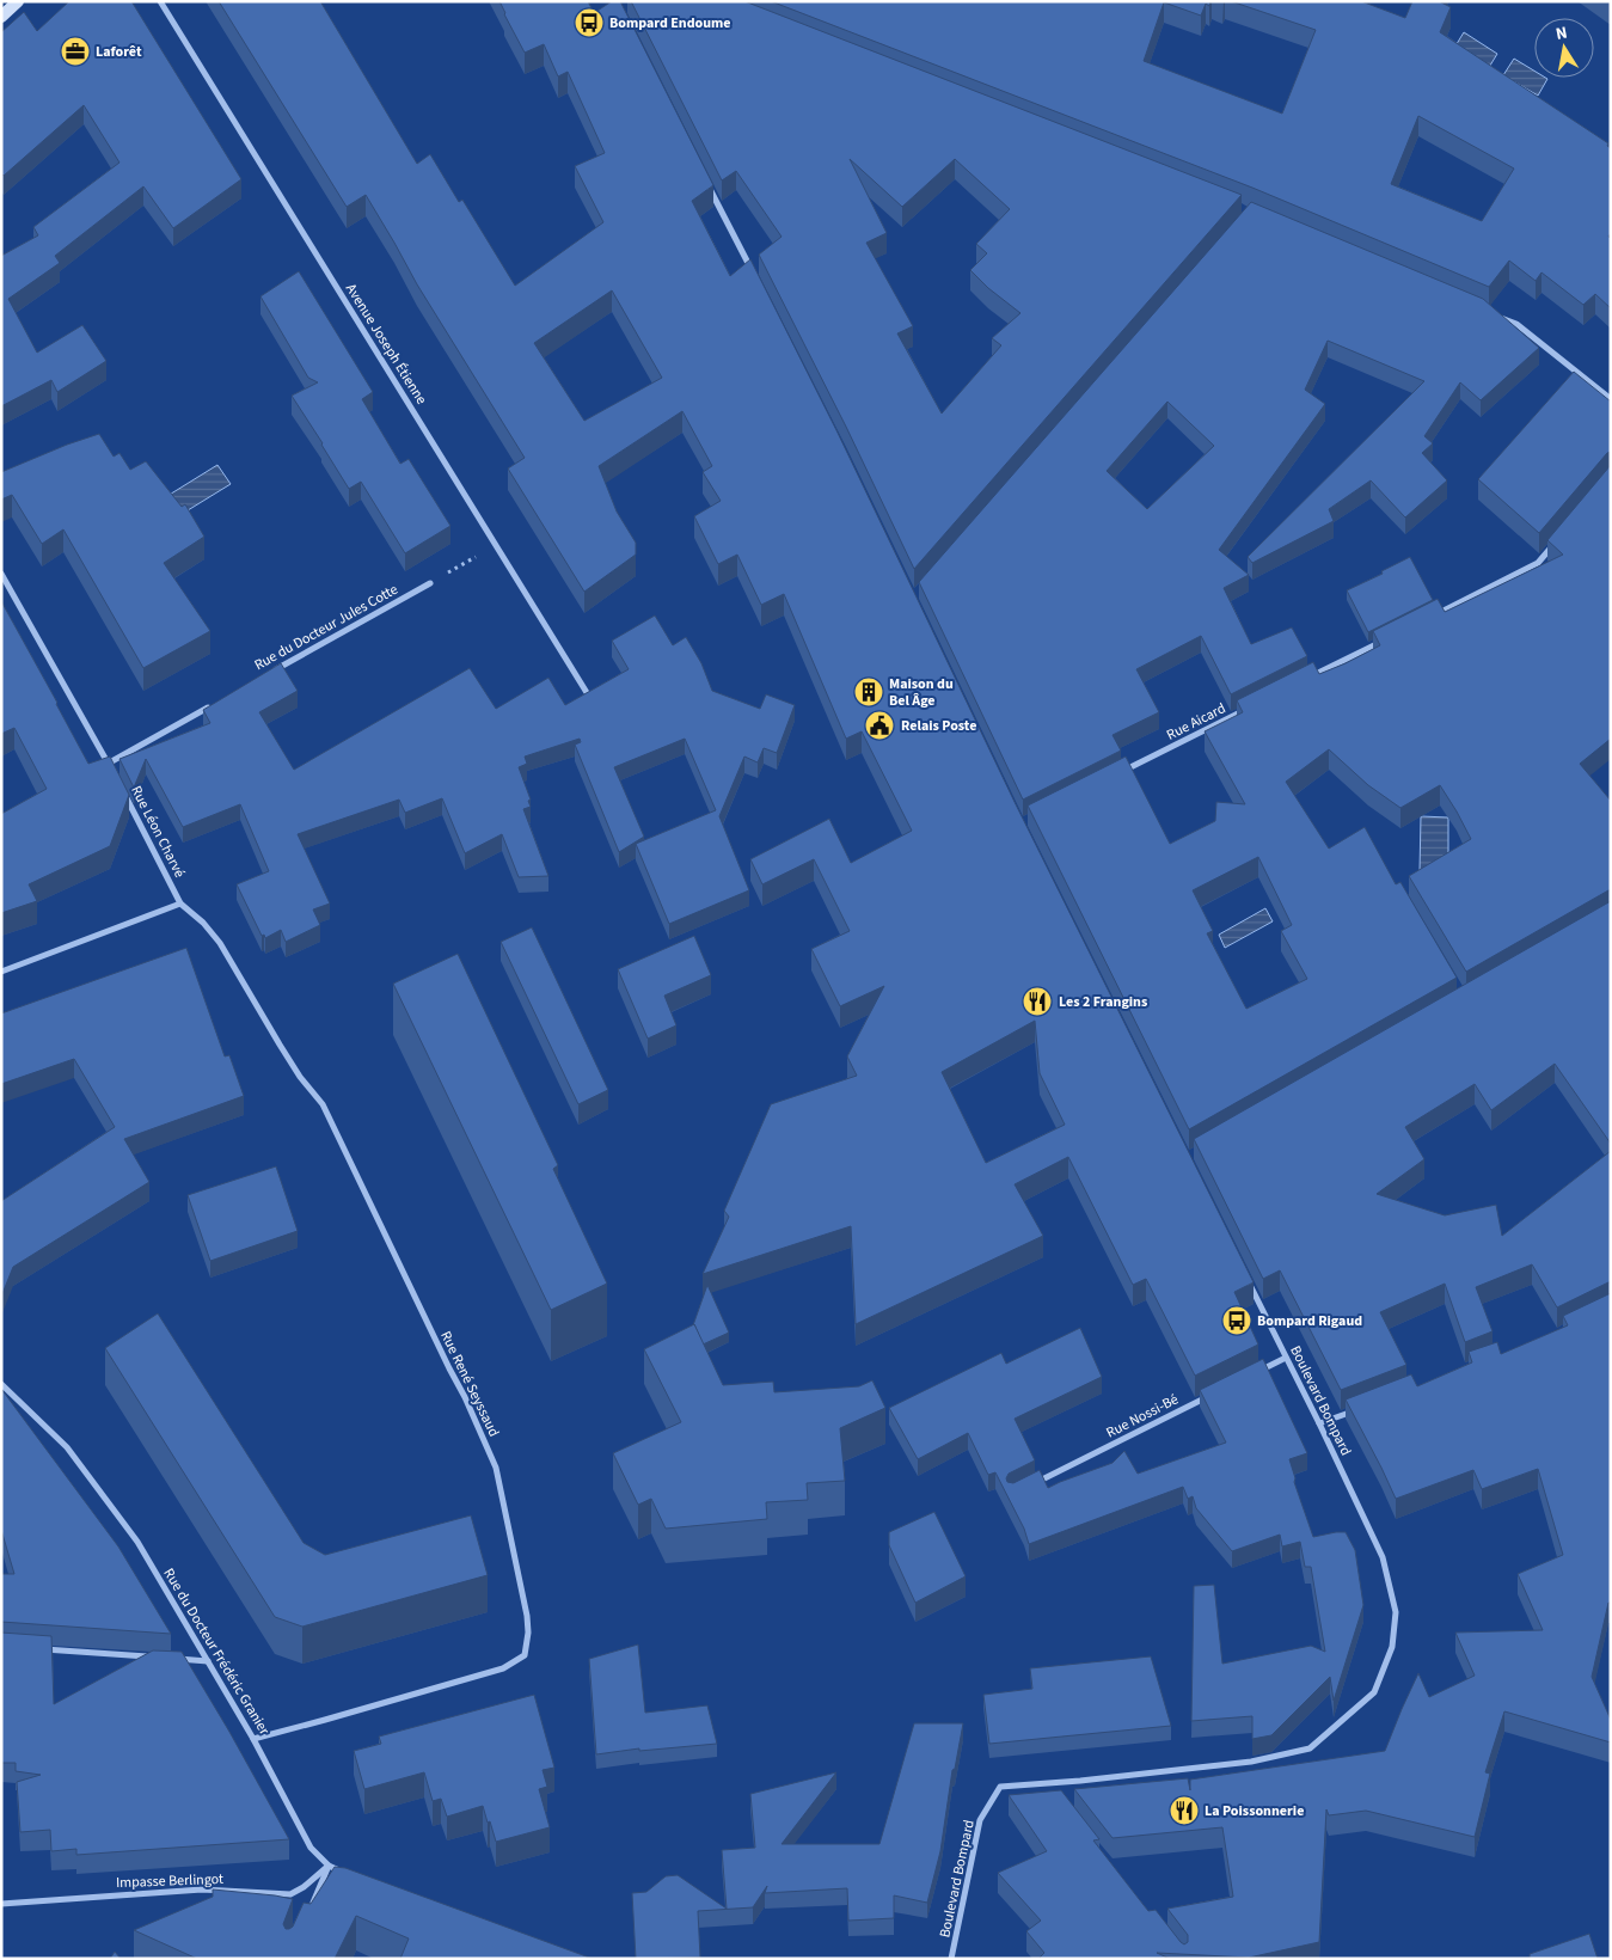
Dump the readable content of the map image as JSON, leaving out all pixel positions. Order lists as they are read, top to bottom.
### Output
{
  "streets": {
    "street": [
      "Avenue Joseph Étienne",
      "Rue du Docteur Jules Cotte",
      "Rue Aicard",
      "Rue Léon Charvé",
      "Rue René Seyssaud",
      "Boulevard Bompard",
      "Rue Nossi-Bé",
      "Rue du Docteur Frédéric Granier",
      "Impasse Berlingot"
    ]
  },
  "crossings": [
    ["Rue Léon Charvé", "Rue René Seyssaud"],
    ["Rue René Seyssaud", "Rue du Docteur Frédéric Granier"],
    ["Rue du Docteur Frédéric Granier", "Impasse Berlingot"]
  ],
  "places": {
    "bus stop": ["Bompard Endoume", "Bompard Rigaud"],
    "office": ["Laforêt"],
    "building": ["Maison du Bel Âge"],
    "public building": ["Relais Poste"],
    "restaurant": ["Les 2 Frangins", "La Poissonnerie"]
  },
  "north": "top"
}
